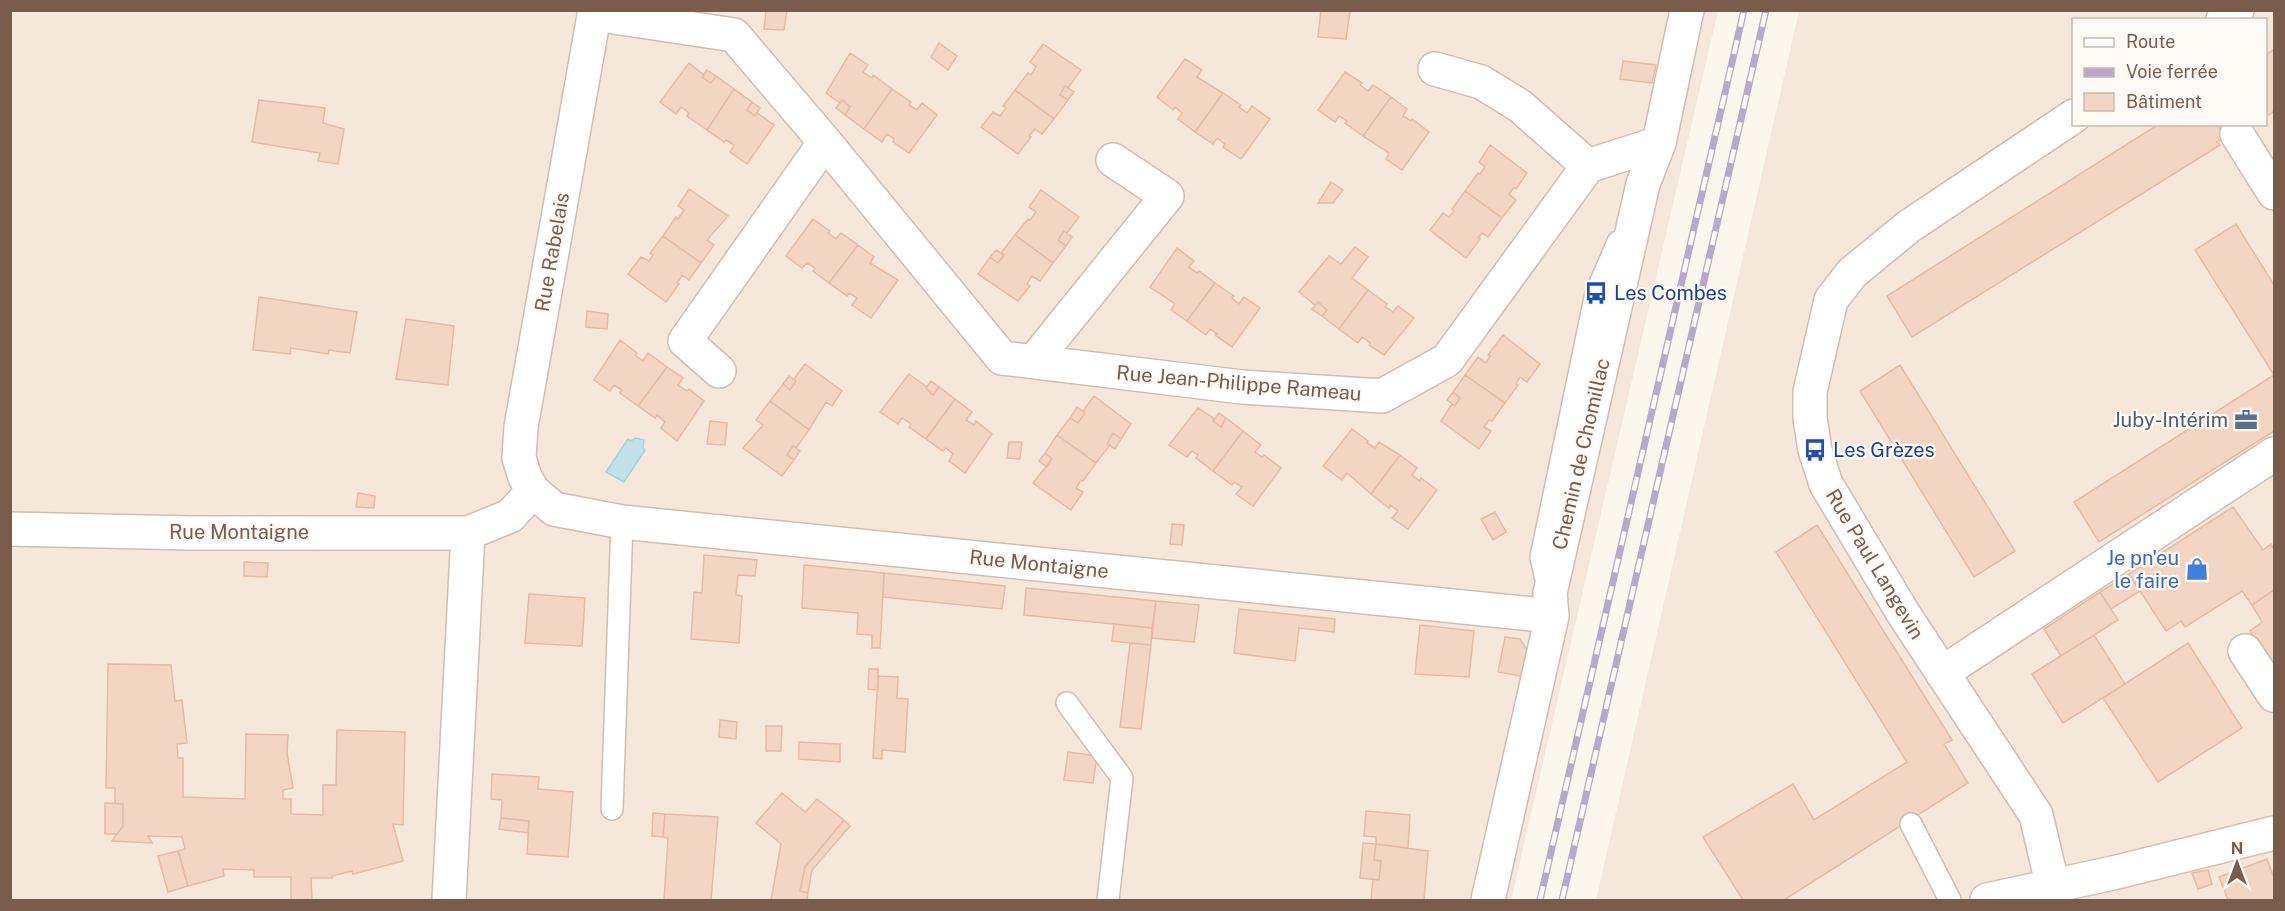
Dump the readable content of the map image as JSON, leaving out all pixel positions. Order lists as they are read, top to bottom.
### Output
{
  "streets": {
    "street": [
      "Rue Rabelais",
      "Rue Jean-Philippe Rameau",
      "Chemin de Chomillac",
      "Rue Montaigne",
      "Rue Paul Langevin"
    ]
  },
  "crossings": [
    ["Rue Rabelais", "Rue Jean-Philippe Rameau"],
    ["Rue Rabelais", "Rue Montaigne"],
    ["Chemin de Chomillac", "Rue Montaigne"]
  ],
  "places": {
    "bus stop": ["Les Combes", "Les Grèzes"],
    "office": ["Juby-Intérim"],
    "shop": ["Je pn'eu le faire"]
  },
  "legend": ["Route", "Voie ferrée", "Bâtiment"],
  "north": "top"
}
